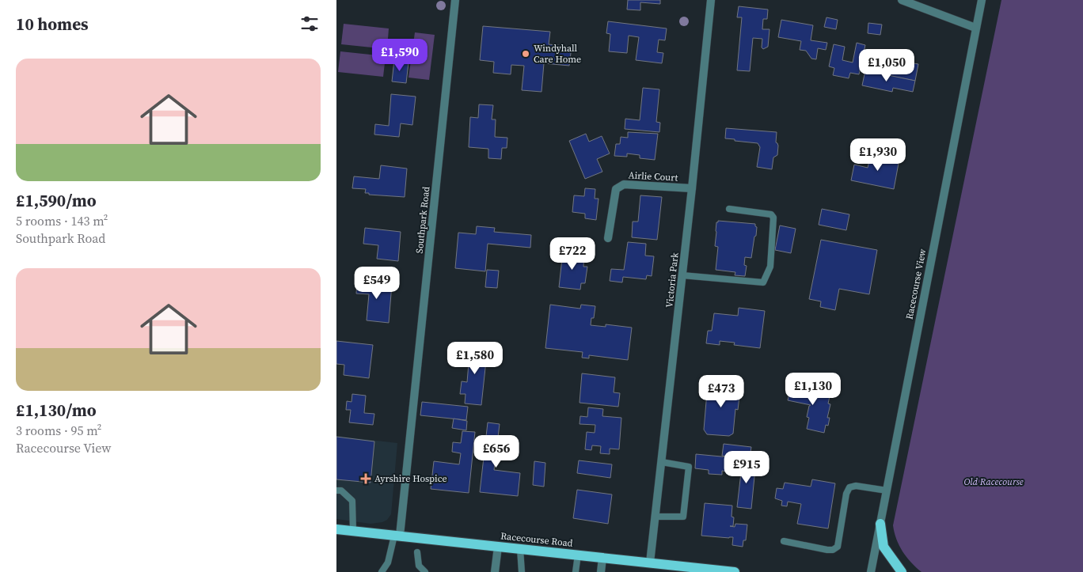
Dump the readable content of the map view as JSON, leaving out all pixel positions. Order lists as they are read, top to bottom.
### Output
{
  "streets": {
    "main road": ["Racecourse Road"],
    "street": [
      "Airlie Court",
      "Southpark Road",
      "Victoria Park",
      "Racecourse View"
    ]
  },
  "crossings": [
    ["Airlie Court", "Victoria Park"],
    ["Southpark Road", "Racecourse Road"],
    ["Victoria Park", "Racecourse Road"]
  ],
  "parks": ["Old Racecourse"],
  "places": {
    "other": ["Windyhall Care Home"],
    "health": ["Ayrshire Hospice"]
  },
  "page": {
    "heading": "10 homes",
    "price": [
      "£1,590",
      "£1,050",
      "£1,930",
      "£722",
      "£549",
      "£1,580",
      "£1,130",
      "£473",
      "£656",
      "£915"
    ],
    "list": [
      {
        "name": "£1,590/mo",
        "note": "5 rooms · 143 m² · Southpark Road"
      },
      {
        "name": "£1,130/mo",
        "note": "3 rooms · 95 m² · Racecourse View"
      }
    ]
  }
}
